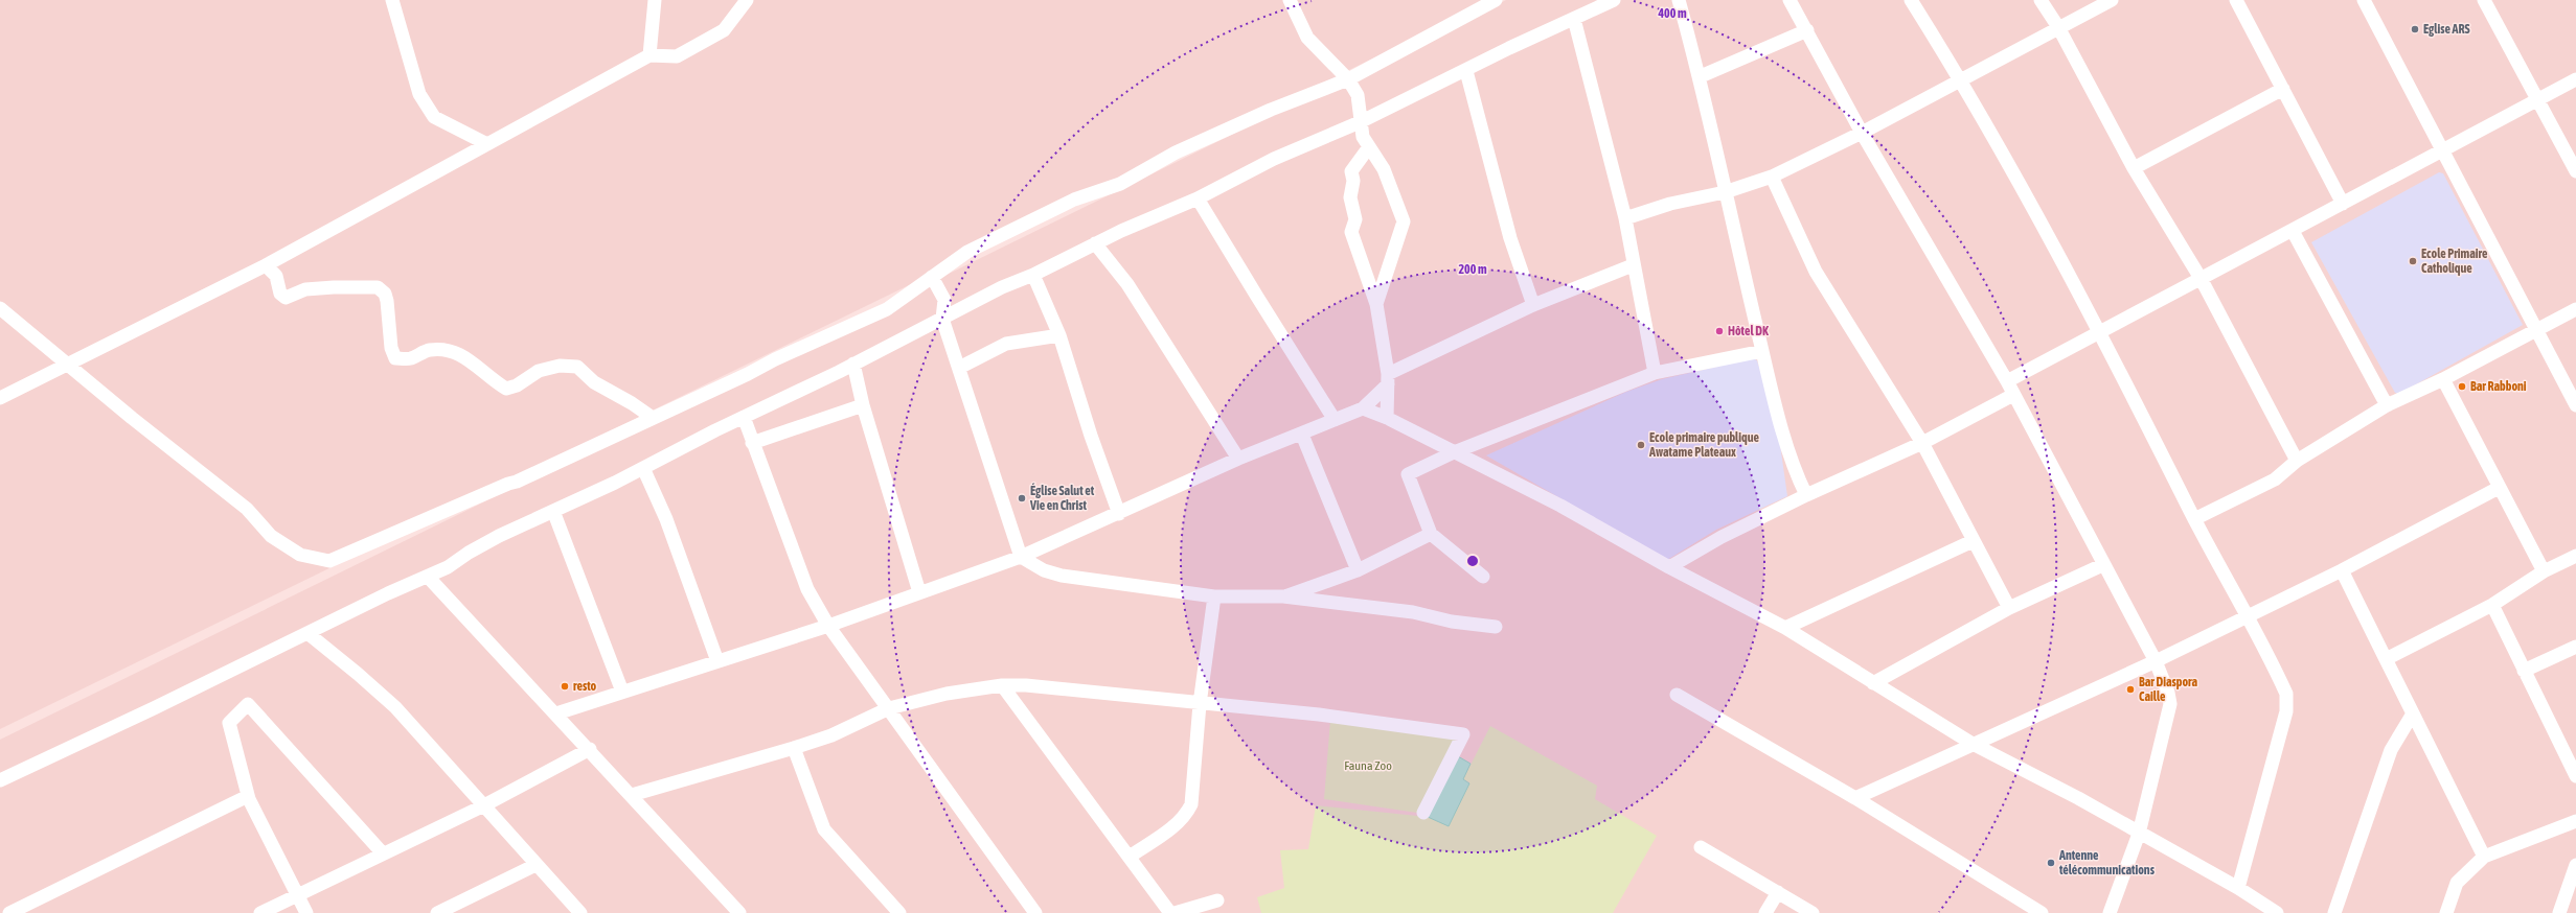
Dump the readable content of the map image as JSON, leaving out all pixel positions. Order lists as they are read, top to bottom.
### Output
{
  "parks": ["Fauna Zoo"],
  "places": [
    "Eglise ARS",
    "Ecole Primaire Catholique",
    "Hôtel DK",
    "Bar Rabboni",
    "Ecole primaire publique Awatame Plateaux",
    "Église Salut et Vie en Christ",
    "resto",
    "Bar Diaspora Caille",
    "Antenne télécommunications"
  ],
  "rings": ["400 m", "200 m"]
}
